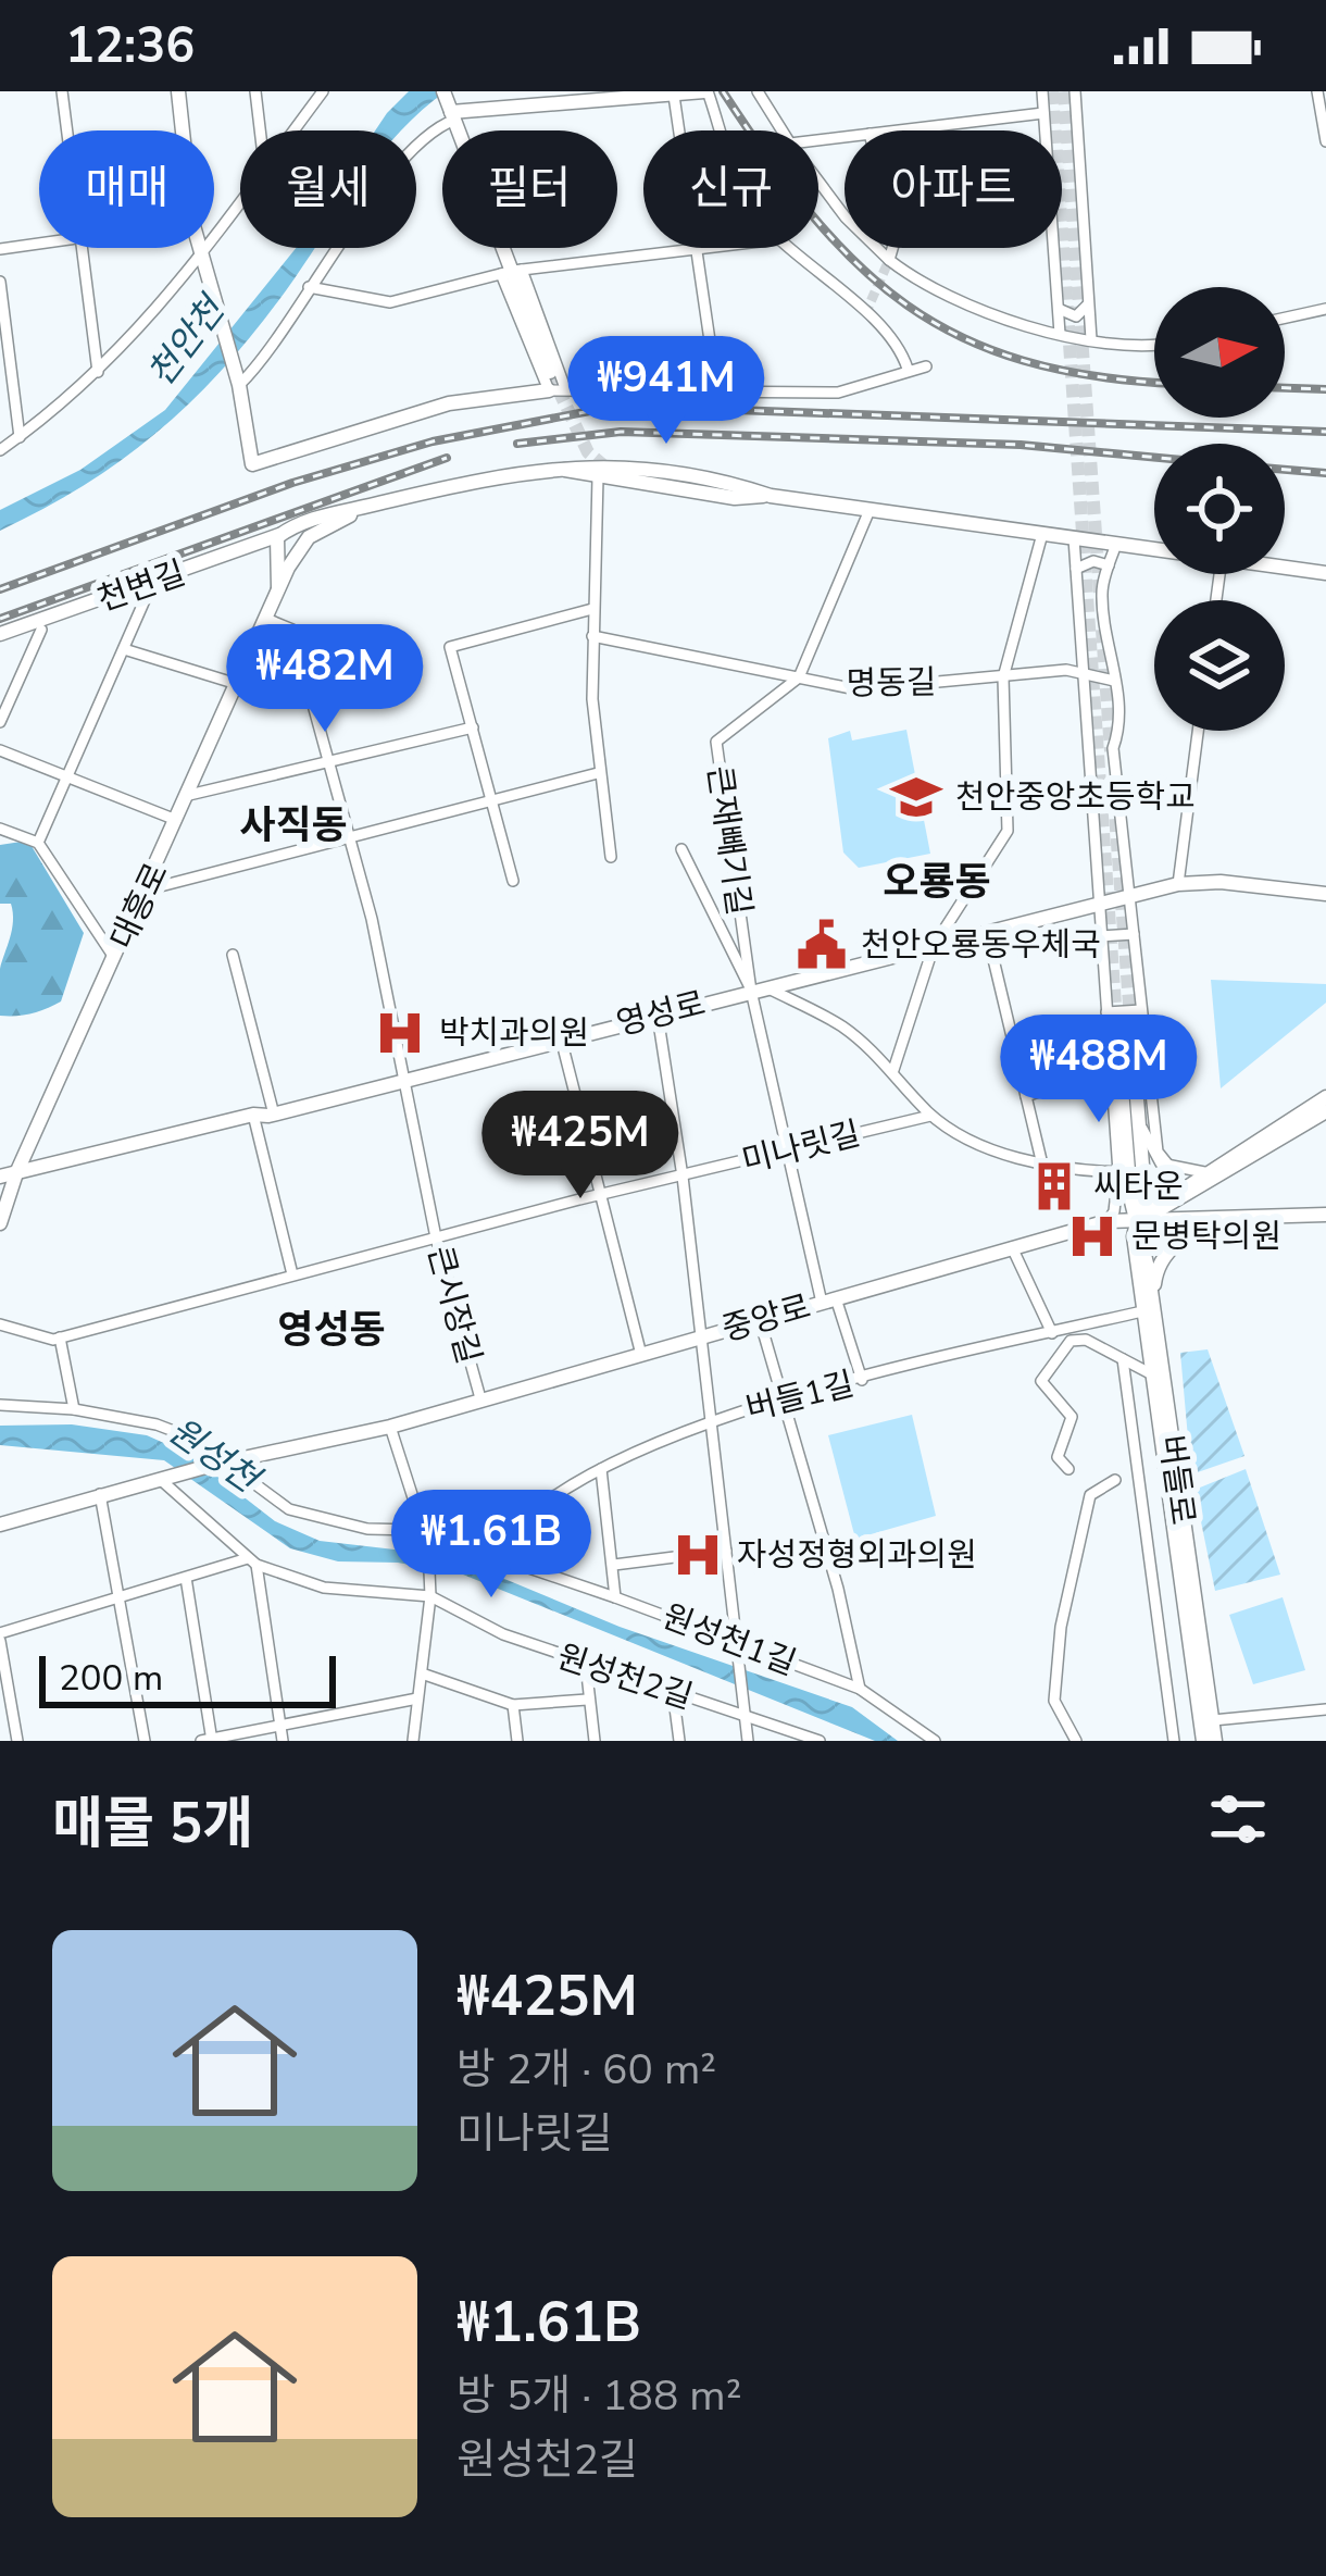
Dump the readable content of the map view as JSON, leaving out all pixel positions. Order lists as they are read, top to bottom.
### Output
{
  "streets": {
    "street": [
      "천변길",
      "명동길",
      "큰재빼기길",
      "대흥로",
      "영성로",
      "미나릿길",
      "큰시장길",
      "중앙로",
      "버들1길",
      "버들로",
      "원성천1길",
      "원성천2길"
    ]
  },
  "crossings": [
    ["천변길", "대흥로"],
    ["명동길", "큰재빼기길"],
    ["큰재빼기길", "영성로"],
    ["대흥로", "영성로"],
    ["대흥로", "큰시장길"],
    ["영성로", "큰시장길"],
    ["미나릿길", "큰시장길"],
    ["큰시장길", "중앙로"],
    ["중앙로", "버들로"],
    ["중앙로", "원성천1길"],
    ["중앙로", "원성천2길"],
    ["버들1길", "버들로"],
    ["버들1길", "원성천1길"]
  ],
  "districts": ["사직동", "오룡동", "영성동"],
  "water": ["천안천", "원성천"],
  "places": {
    "school or university": ["천안중앙초등학교"],
    "public building": ["천안오룡동우체국"],
    "hospital": ["박치과의원", "문병탁의원", "자성정형외과의원"],
    "building": ["씨타운"]
  },
  "scale_bar": "200 m",
  "north": "right",
  "page": {
    "status": "12:36",
    "chip": [
      "매매",
      "월세",
      "필터",
      "신규",
      "아파트"
    ],
    "price": [
      "₩941M",
      "₩482M",
      "₩488M",
      "₩425M",
      "₩1.61B"
    ],
    "scale": "200 m",
    "heading": "매물 5개",
    "list": [
      {
        "name": "₩425M",
        "note": "방 2개 · 60 m² · 미나릿길"
      },
      {
        "name": "₩1.61B",
        "note": "방 5개 · 188 m² · 원성천2길"
      }
    ]
  }
}
